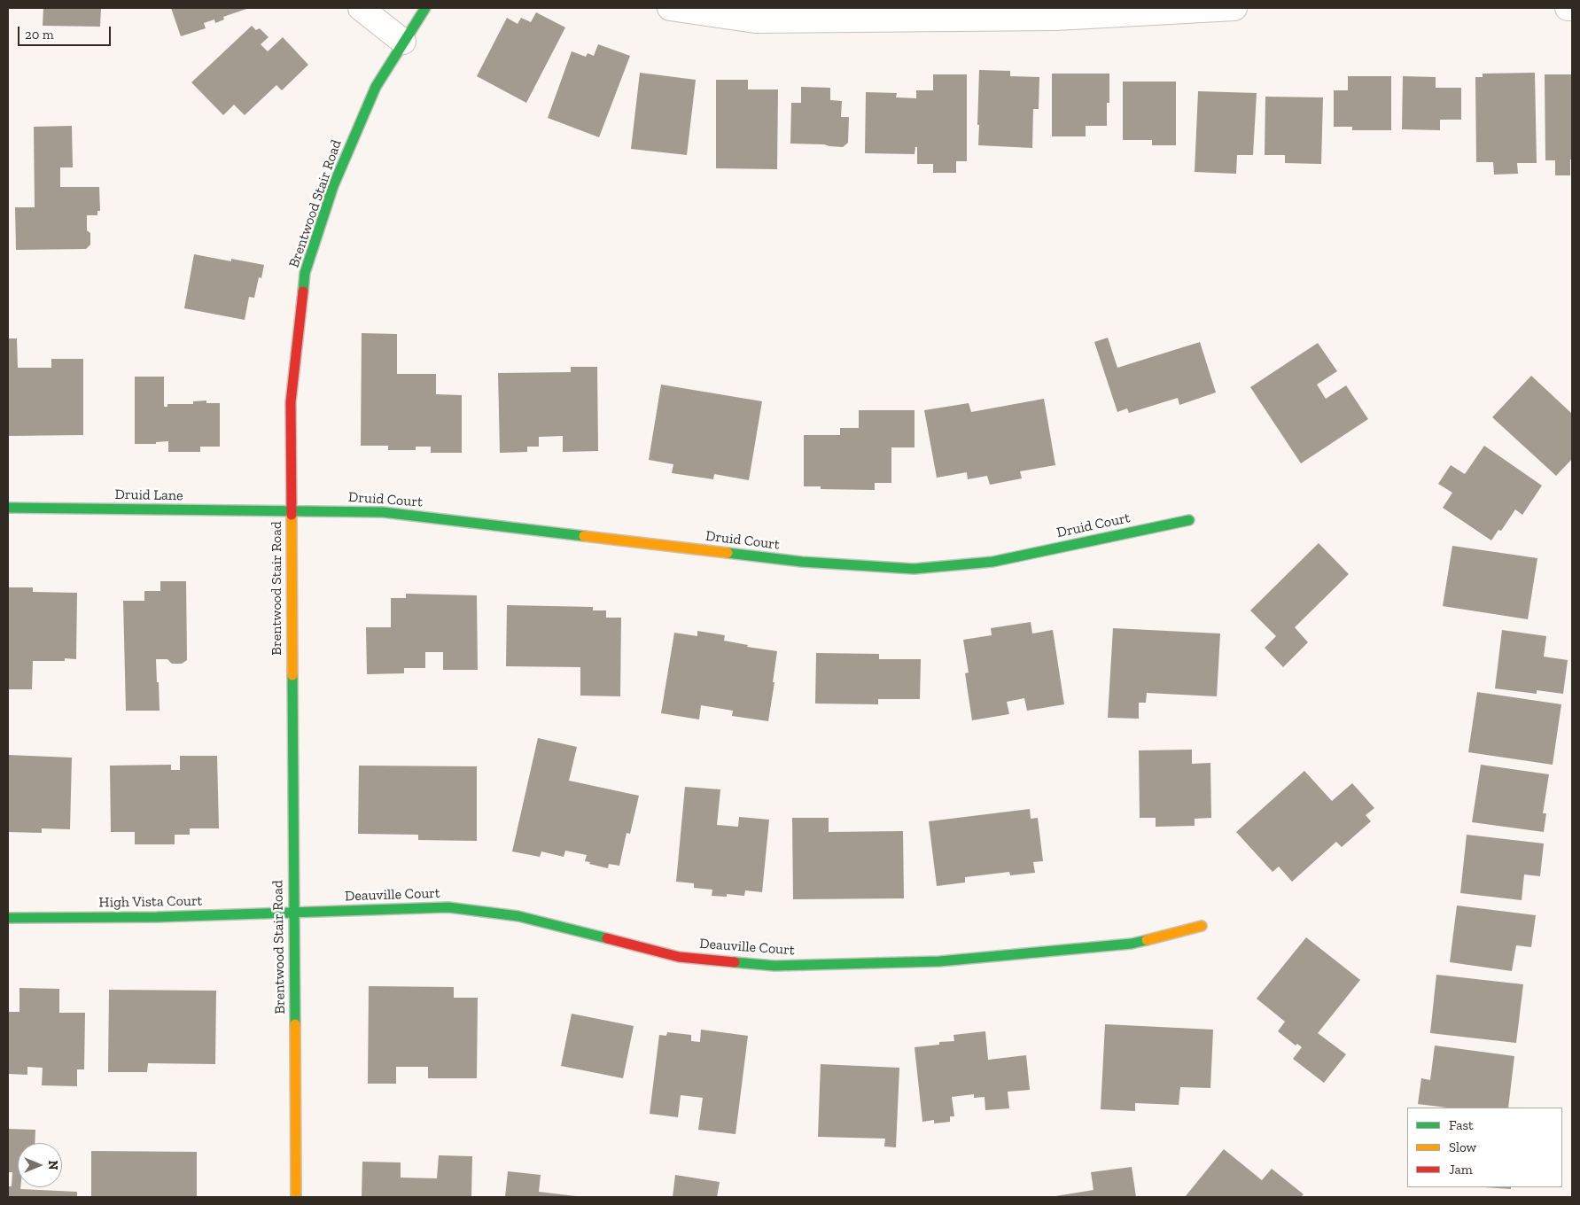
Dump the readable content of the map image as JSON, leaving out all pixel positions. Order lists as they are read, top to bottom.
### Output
{
  "streets": {
    "street": [
      "Brentwood Stair Road",
      "Druid Lane",
      "Druid Court",
      "Deauville Court",
      "High Vista Court"
    ]
  },
  "crossings": [
    ["Brentwood Stair Road", "Druid Lane"],
    ["Brentwood Stair Road", "Druid Court"],
    ["Brentwood Stair Road", "Deauville Court"],
    ["Brentwood Stair Road", "High Vista Court"],
    ["Druid Lane", "Druid Court"],
    ["Deauville Court", "High Vista Court"]
  ],
  "legend": ["Fast", "Slow", "Jam"],
  "scale_bar": "20 m",
  "north": "right"
}
